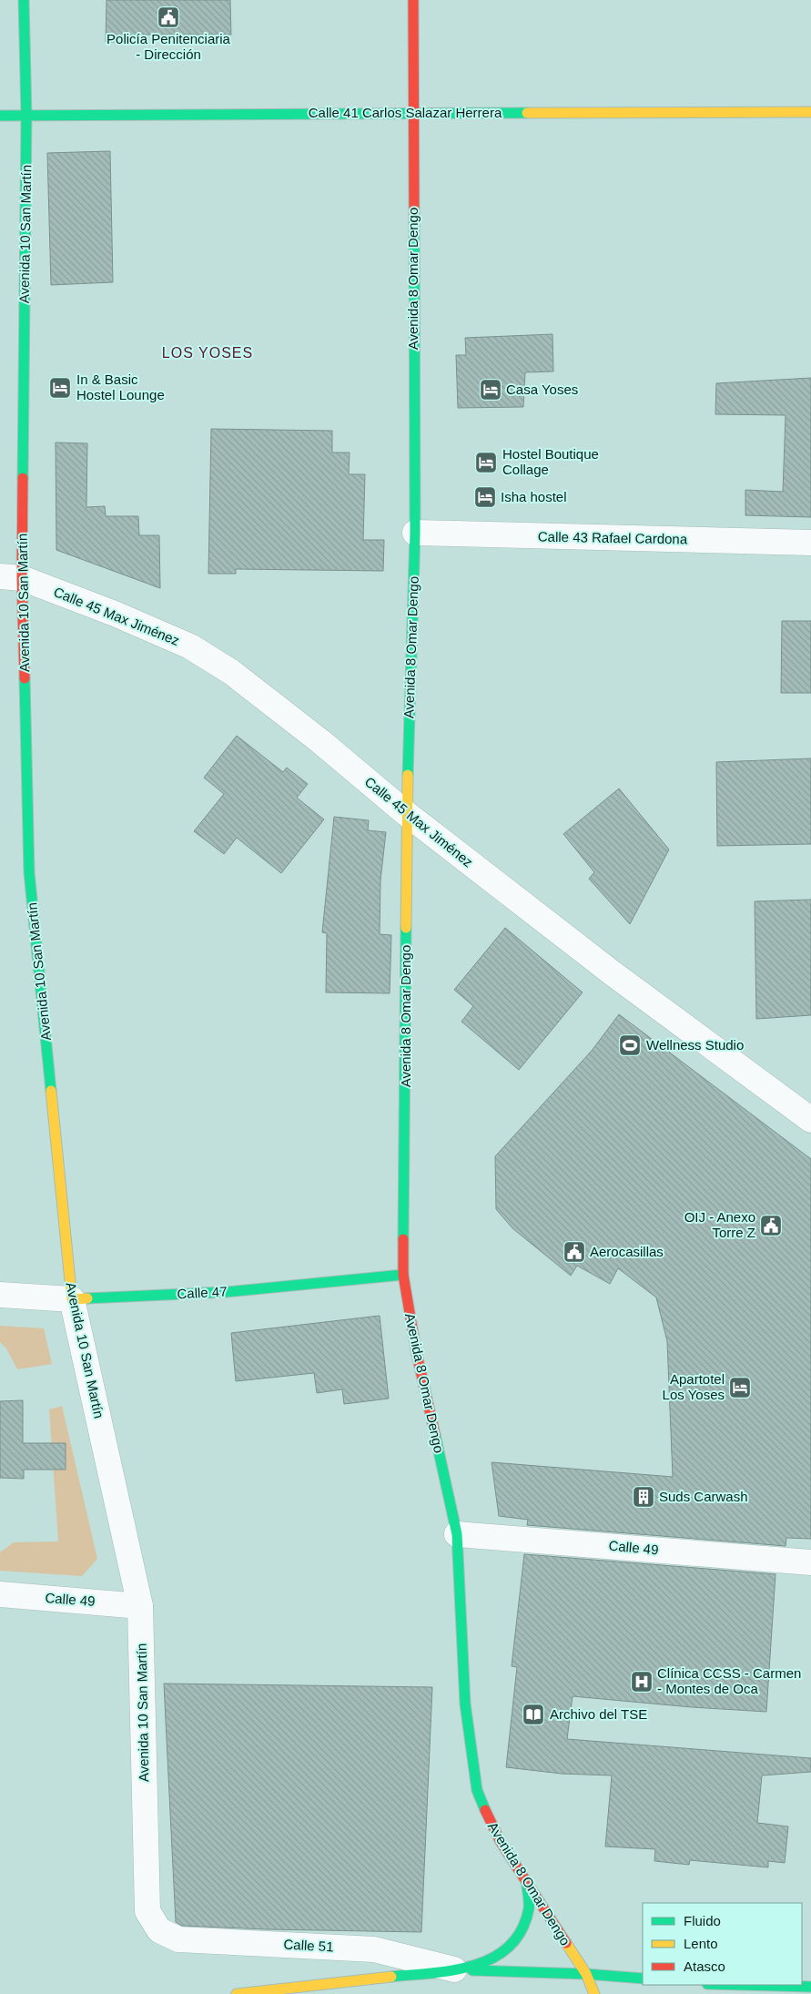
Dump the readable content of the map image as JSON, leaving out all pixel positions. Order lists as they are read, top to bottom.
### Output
{
  "streets": {
    "main road": [
      "Calle 41 Carlos Salazar Herrera",
      "Avenida 10 San Martín",
      "Avenida 8 Omar Dengo",
      "Calle 47"
    ],
    "street": [
      "Calle 43 Rafael Cardona",
      "Calle 45 Max Jiménez",
      "Calle 49",
      "Calle 51"
    ]
  },
  "crossings": [
    ["Calle 41 Carlos Salazar Herrera", "Avenida 10 San Martín"],
    ["Calle 41 Carlos Salazar Herrera", "Avenida 8 Omar Dengo"],
    ["Avenida 10 San Martín", "Calle 45 Max Jiménez"],
    ["Avenida 10 San Martín", "Calle 47"],
    ["Avenida 10 San Martín", "Calle 49"],
    ["Avenida 10 San Martín", "Calle 51"],
    ["Avenida 8 Omar Dengo", "Calle 43 Rafael Cardona"],
    ["Avenida 8 Omar Dengo", "Calle 45 Max Jiménez"],
    ["Avenida 8 Omar Dengo", "Calle 47"],
    ["Avenida 8 Omar Dengo", "Calle 49"]
  ],
  "districts": ["LOS YOSES"],
  "places": {
    "public building": ["Policía Penitenciaria - Dirección", "OIJ - Anexo Torre Z", "Aerocasillas"],
    "hotel": [
      "In & Basic Hostel Lounge",
      "Casa Yoses",
      "Hostel Boutique Collage",
      "Isha hostel",
      "Apartotel Los Yoses"
    ],
    "sports": ["Wellness Studio"],
    "building": ["Suds Carwash"],
    "hospital": ["Clínica CCSS - Carmen - Montes de Oca"],
    "library": ["Archivo del TSE"]
  },
  "legend": ["Fluido", "Lento", "Atasco"]
}
